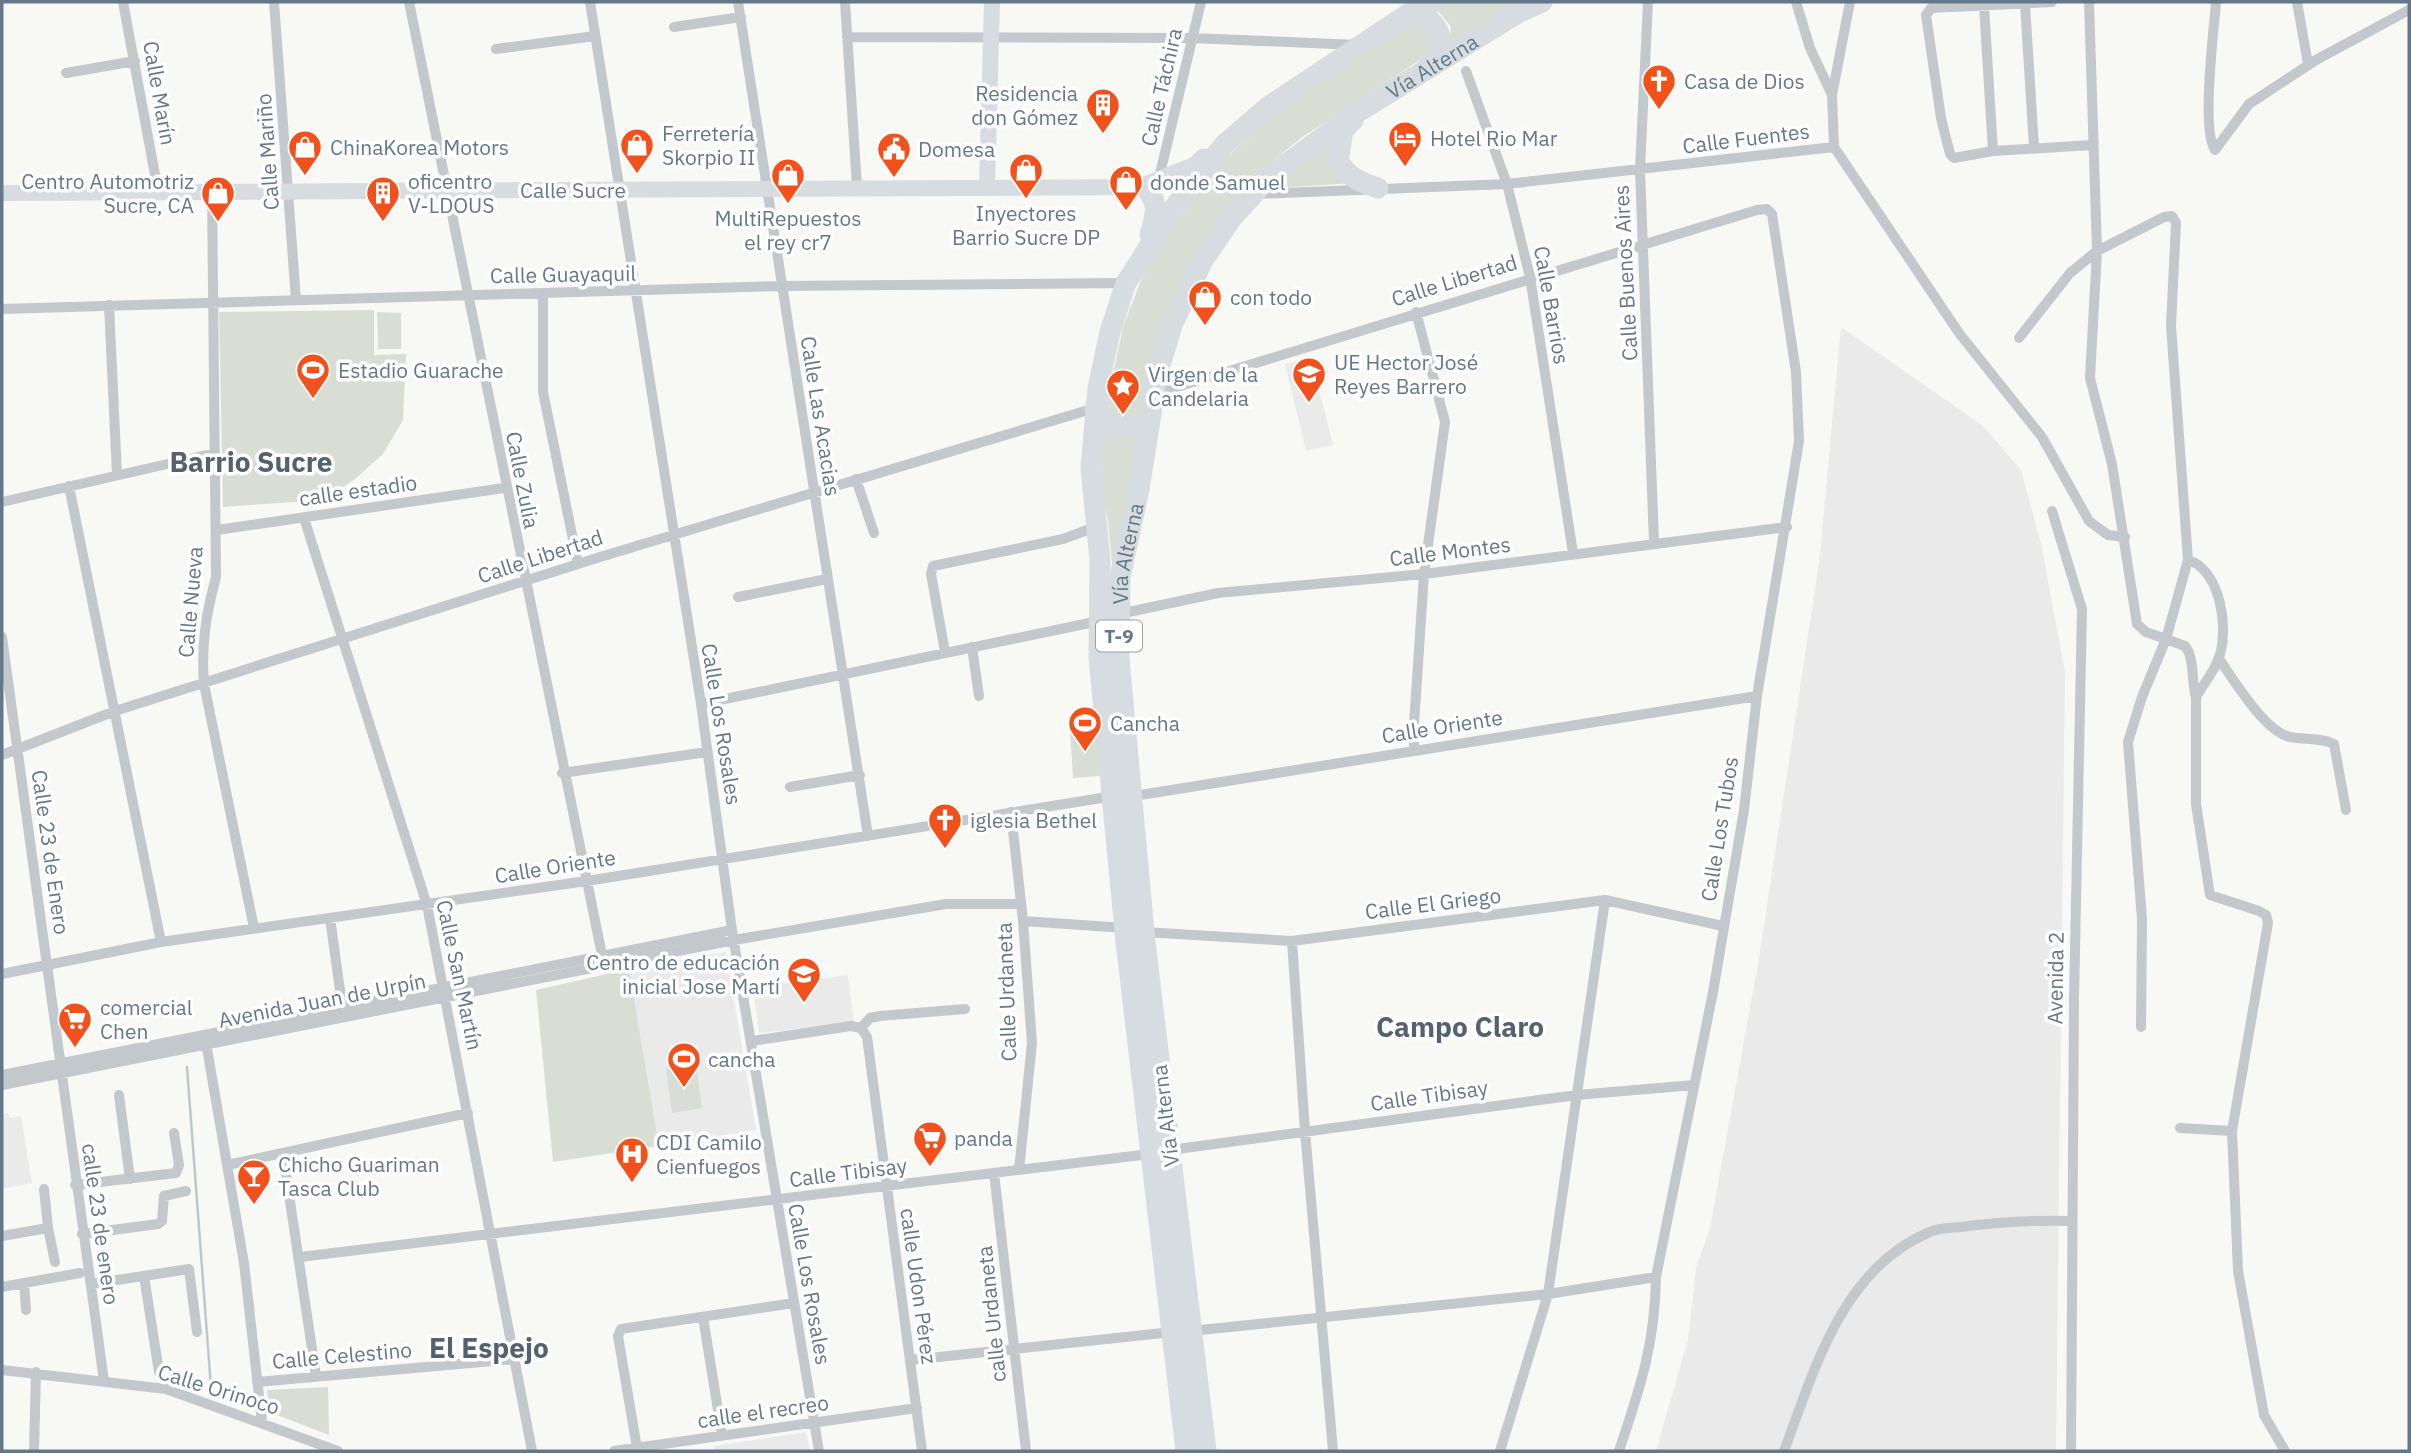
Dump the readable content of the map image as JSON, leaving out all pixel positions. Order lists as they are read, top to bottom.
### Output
{
  "streets": {
    "highway": ["Vía Alterna", "T-9"],
    "street": [
      "Calle Táchira",
      "Calle Marín",
      "Calle Fuentes",
      "Calle Mariño",
      "Calle Sucre",
      "Calle Buenos Aires",
      "Calle Guayaquil",
      "Calle Libertad",
      "Calle Barrios",
      "Calle Las Acacias",
      "Calle Zulia",
      "calle estadio",
      "Calle Montes",
      "Calle Nueva",
      "Calle Los Rosales",
      "Calle Oriente",
      "Calle Los Tubos",
      "Calle 23 de Enero",
      "Calle El Griego",
      "Calle San Martín",
      "Avenida 2",
      "Calle Urdaneta",
      "Avenida Juan de Urpín",
      "Calle Tibisay",
      "calle 23 de enero",
      "calle Udon Pérez",
      "calle Urdaneta",
      "Calle Celestino",
      "Calle Orinoco",
      "calle el recreo"
    ]
  },
  "crossings": [
    ["Vía Alterna", "Calle Fuentes"],
    ["Vía Alterna", "Calle Guayaquil"],
    ["Vía Alterna", "Calle Libertad"],
    ["Vía Alterna", "Calle Montes"],
    ["Vía Alterna", "T-9"],
    ["Vía Alterna", "Calle Oriente"],
    ["Vía Alterna", "Calle El Griego"],
    ["Vía Alterna", "Calle Tibisay"],
    ["Calle Táchira", "Calle Sucre"],
    ["Calle Marín", "Calle Sucre"],
    ["Calle Fuentes", "Calle Buenos Aires"],
    ["Calle Fuentes", "Calle Barrios"],
    ["Calle Mariño", "Calle Sucre"],
    ["Calle Mariño", "Calle Guayaquil"],
    ["Calle Sucre", "Calle Las Acacias"],
    ["Calle Sucre", "Calle Zulia"],
    ["Calle Sucre", "Calle Nueva"],
    ["Calle Sucre", "Calle Los Rosales"],
    ["Calle Buenos Aires", "Calle Libertad"],
    ["Calle Buenos Aires", "Calle Montes"],
    ["Calle Guayaquil", "Calle Las Acacias"],
    ["Calle Guayaquil", "Calle Zulia"],
    ["Calle Guayaquil", "Calle Nueva"],
    ["Calle Guayaquil", "Calle Los Rosales"],
    ["Calle Libertad", "Calle Barrios"],
    ["Calle Libertad", "Calle Las Acacias"],
    ["Calle Libertad", "Calle Zulia"],
    ["Calle Libertad", "Calle Nueva"],
    ["Calle Libertad", "Calle Los Rosales"],
    ["Calle Libertad", "Calle Los Tubos"],
    ["Calle Libertad", "Calle 23 de Enero"],
    ["Calle Libertad", "Calle San Martín"],
    ["Calle Barrios", "Calle Montes"],
    ["Calle Las Acacias", "Calle Montes"],
    ["Calle Las Acacias", "Calle Oriente"],
    ["Calle Zulia", "calle estadio"],
    ["Calle Zulia", "Calle Oriente"],
    ["Calle Zulia", "Avenida Juan de Urpín"],
    ["calle estadio", "Calle Nueva"],
    ["calle estadio", "Calle San Martín"],
    ["Calle Montes", "Calle Los Rosales"],
    ["Calle Montes", "Calle Los Tubos"],
    ["Calle Nueva", "Calle Oriente"],
    ["Calle Los Rosales", "Calle Oriente"],
    ["Calle Los Rosales", "Avenida Juan de Urpín"],
    ["Calle Los Rosales", "Calle Tibisay"],
    ["Calle Los Rosales", "calle el recreo"],
    ["Calle Oriente", "Calle Los Tubos"],
    ["Calle Oriente", "Calle 23 de Enero"],
    ["Calle Oriente", "Calle San Martín"],
    ["Calle Oriente", "Calle Urdaneta"],
    ["Calle Los Tubos", "Calle El Griego"],
    ["Calle Los Tubos", "Calle Tibisay"],
    ["Calle 23 de Enero", "Avenida Juan de Urpín"],
    ["Calle 23 de Enero", "calle 23 de enero"],
    ["Calle El Griego", "Calle Urdaneta"],
    ["Calle San Martín", "Avenida Juan de Urpín"],
    ["Calle San Martín", "Calle Tibisay"],
    ["Calle San Martín", "Calle Celestino"],
    ["Calle Urdaneta", "Avenida Juan de Urpín"],
    ["Calle Urdaneta", "Calle Tibisay"],
    ["Avenida Juan de Urpín", "calle 23 de enero"],
    ["Calle Tibisay", "calle Udon Pérez"],
    ["Calle Tibisay", "calle Urdaneta"],
    ["calle 23 de enero", "Calle Orinoco"],
    ["calle Udon Pérez", "calle el recreo"]
  ],
  "districts": ["Barrio Sucre", "Campo Claro", "El Espejo"],
  "places": {
    "church": ["Casa de Dios", "iglesia Bethel"],
    "building": ["Residencia don Gómez", "oficentro V-LDOUS"],
    "hotel": ["Hotel Rio Mar"],
    "shop": [
      "Ferretería Skorpio II",
      "ChinaKorea Motors",
      "Inyectores Barrio Sucre DP",
      "MultiRepuestos el rey cr7",
      "donde Samuel",
      "Centro Automotriz Sucre, CA",
      "con todo"
    ],
    "public building": ["Domesa"],
    "sports": ["Estadio Guarache", "Cancha", "cancha"],
    "school or university": ["UE Hector José Reyes Barrero", "Centro de educación inicial Jose Martí"],
    "place": ["Virgen de la Candelaria"],
    "supermarket": ["comercial Chen", "panda"],
    "hospital": ["CDI Camilo Cienfuegos"],
    "bar": ["Chicho Guariman Tasca Club"]
  }
}
